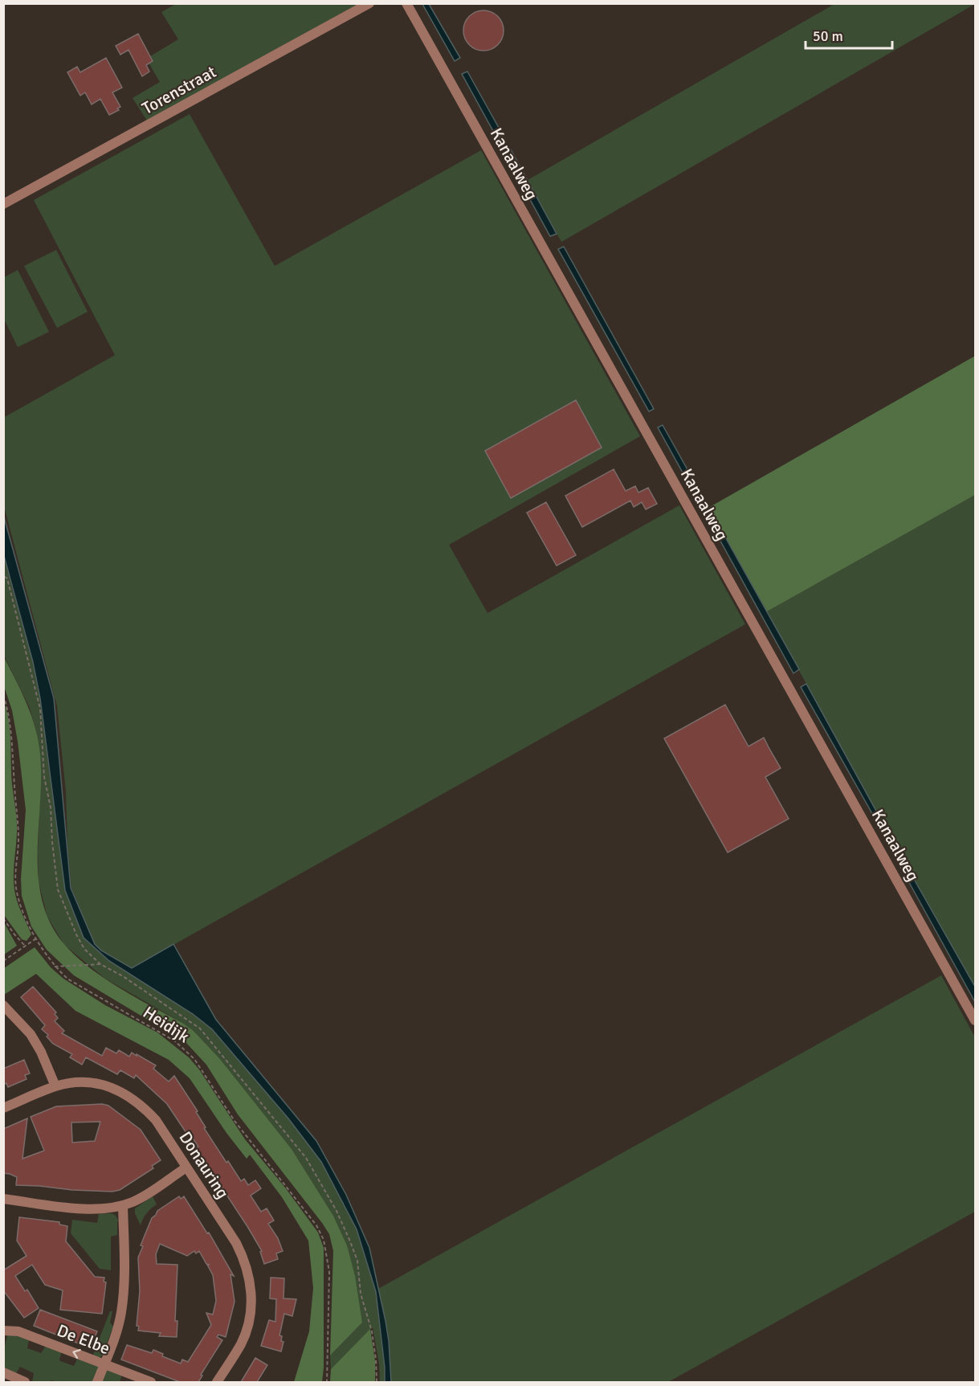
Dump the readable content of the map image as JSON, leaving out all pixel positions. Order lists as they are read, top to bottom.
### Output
{
  "streets": {
    "street": [
      "Torenstraat",
      "Kanaalweg",
      "Donauring",
      "De Elbe"
    ],
    "path": ["Heidijk"]
  },
  "one_way": ["De Elbe"],
  "scale_bar": "50 m"
}
